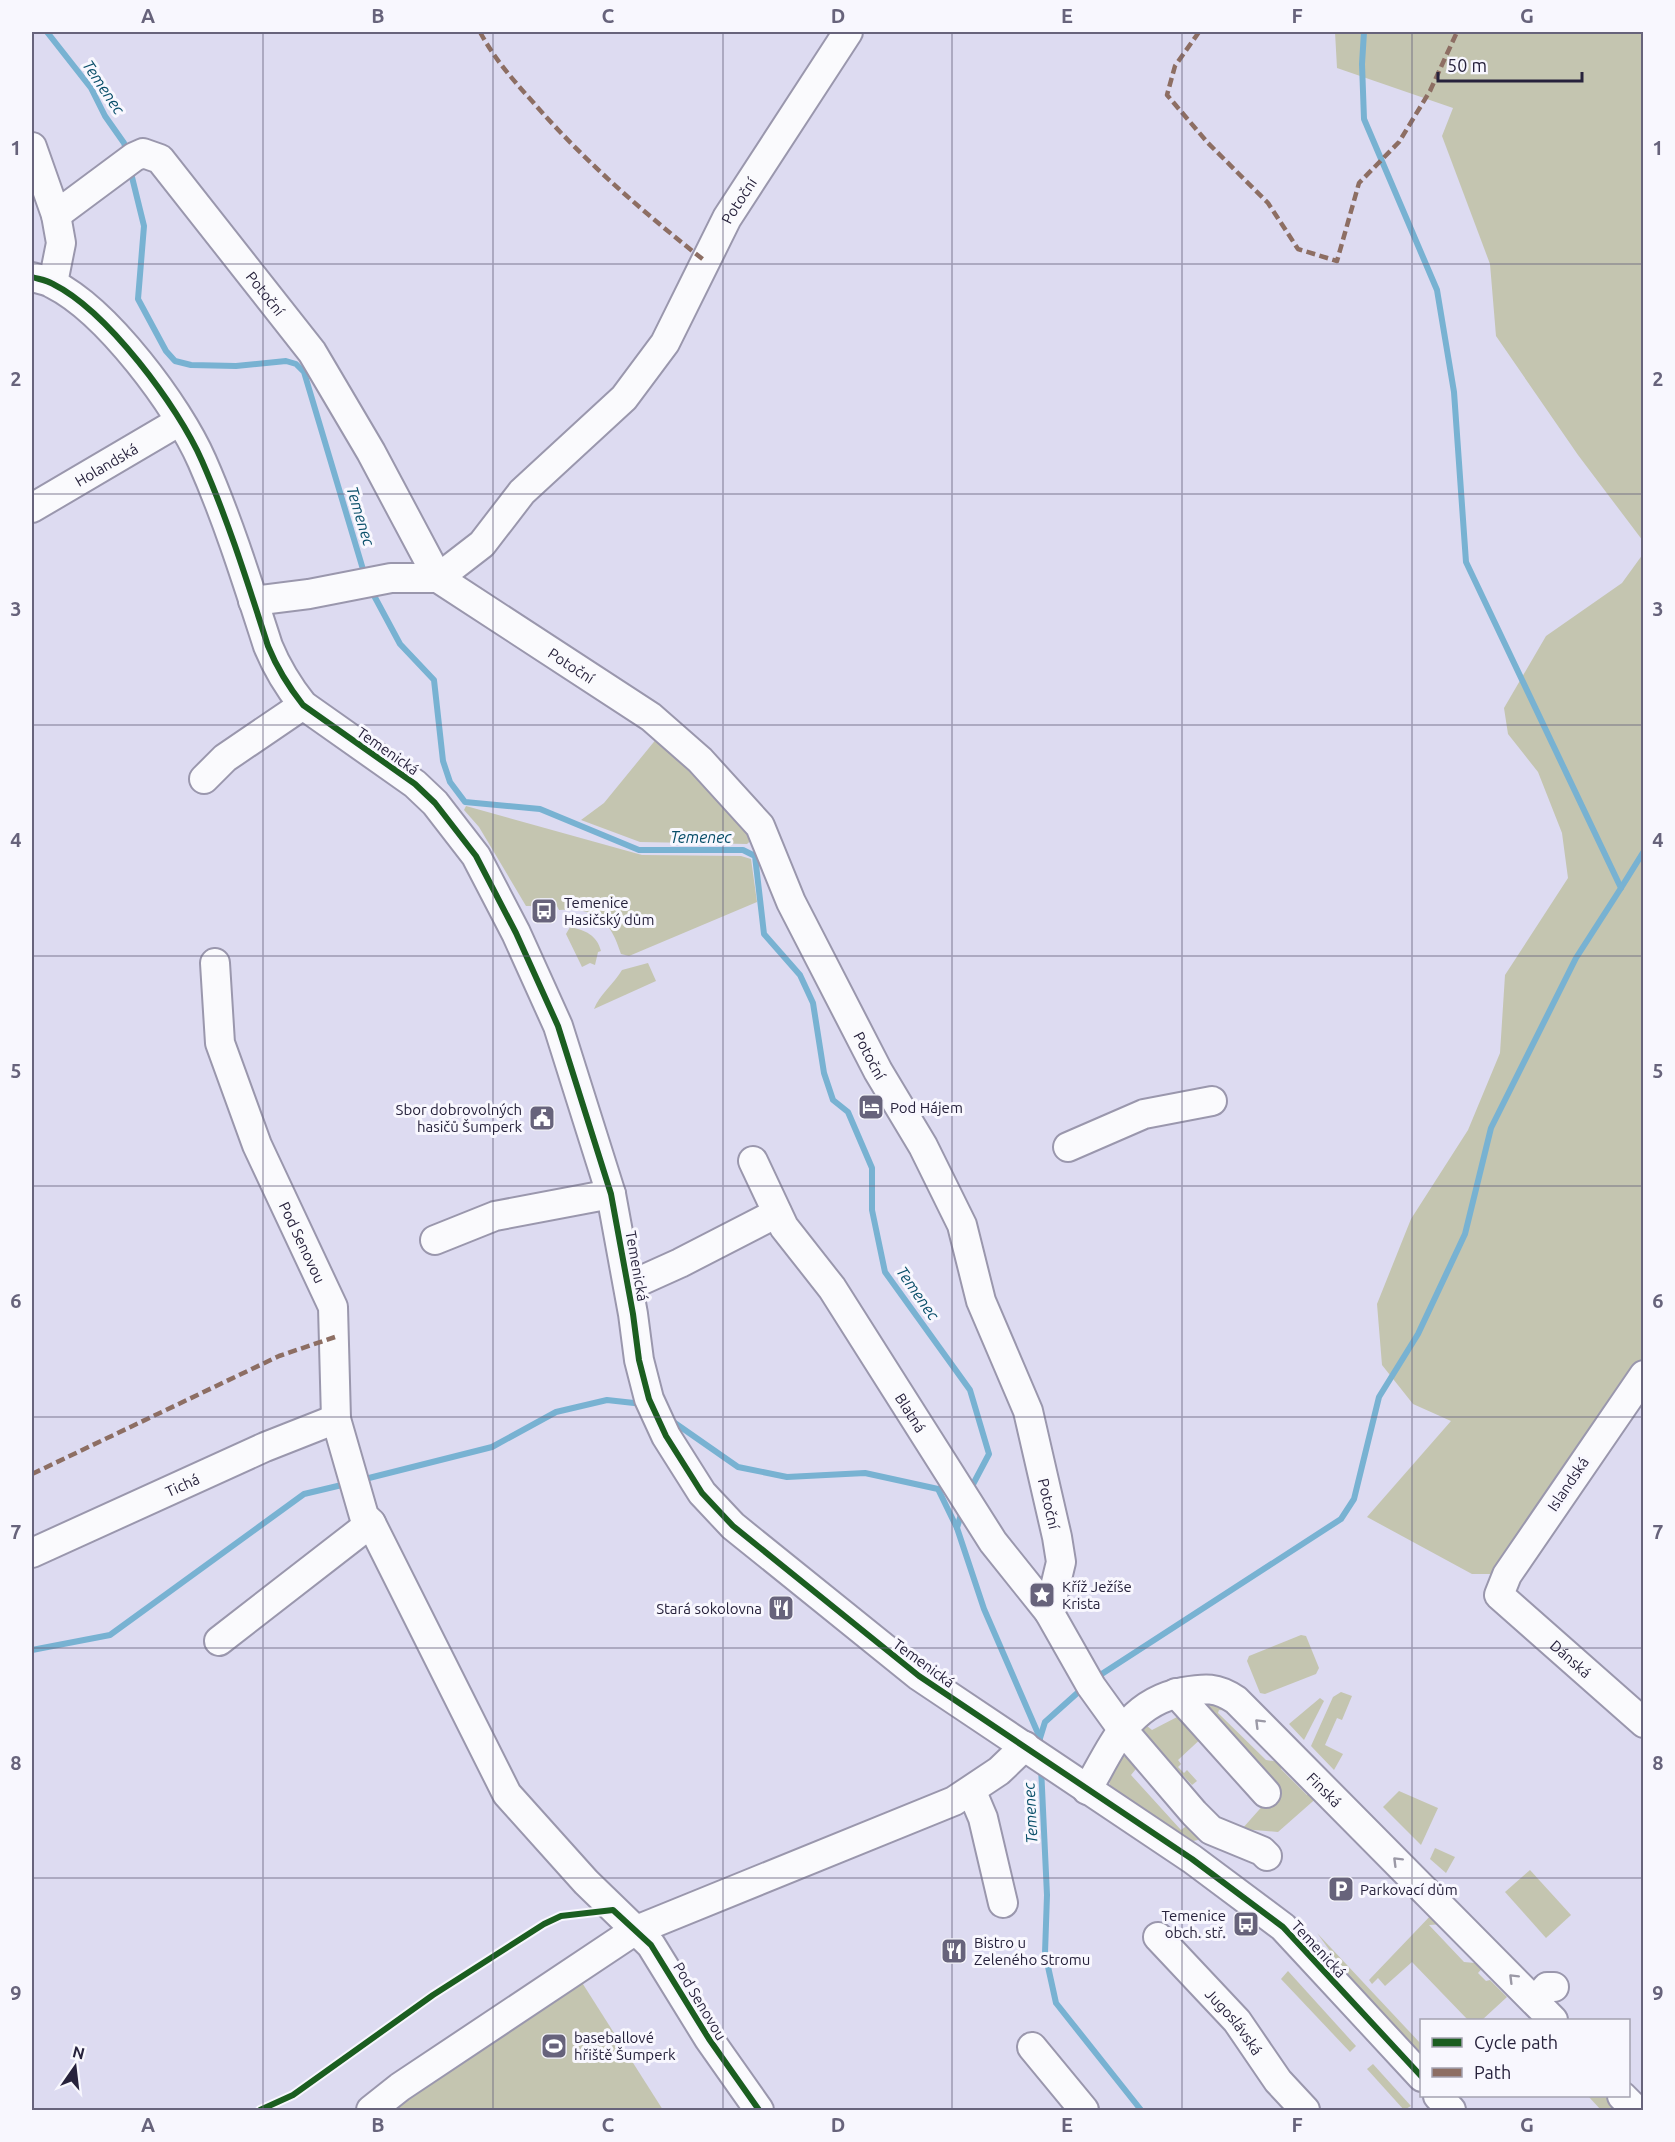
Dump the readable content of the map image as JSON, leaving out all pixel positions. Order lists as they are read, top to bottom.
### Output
{
  "streets": {
    "street": [
      "Potoční",
      "Holandská",
      "Temenická",
      "Pod Senovou",
      "Blatná",
      "Islandská",
      "Tichá",
      "Dánská",
      "Finská",
      "Jugoslávská"
    ]
  },
  "crossings": [
    ["Potoční", "Blatná"],
    ["Holandská", "Temenická"],
    ["Temenická", "Finská"],
    ["Pod Senovou", "Tichá"],
    ["Islandská", "Dánská"]
  ],
  "water": ["Temenec"],
  "places": {
    "bus stop": ["Temenice Hasičský dům", "Temenice obch. stř."],
    "hotel": ["Pod Hájem"],
    "public building": ["Sbor dobrovolných hasičů Šumperk"],
    "place": ["Kříž Ježíše Krista"],
    "restaurant": ["Stará sokolovna", "Bistro u Zeleného Stromu"],
    "parking": ["Parkovací dům"],
    "sports": ["baseballové hřiště Šumperk"]
  },
  "legend": ["Cycle path", "Path"],
  "scale_bar": "50 m",
  "north": "top",
  "grid": {
    "columns": [
      "A",
      "B",
      "C",
      "D",
      "E",
      "F",
      "G"
    ],
    "rows": [
      "1",
      "2",
      "3",
      "4",
      "5",
      "6",
      "7",
      "8",
      "9"
    ]
  }
}
